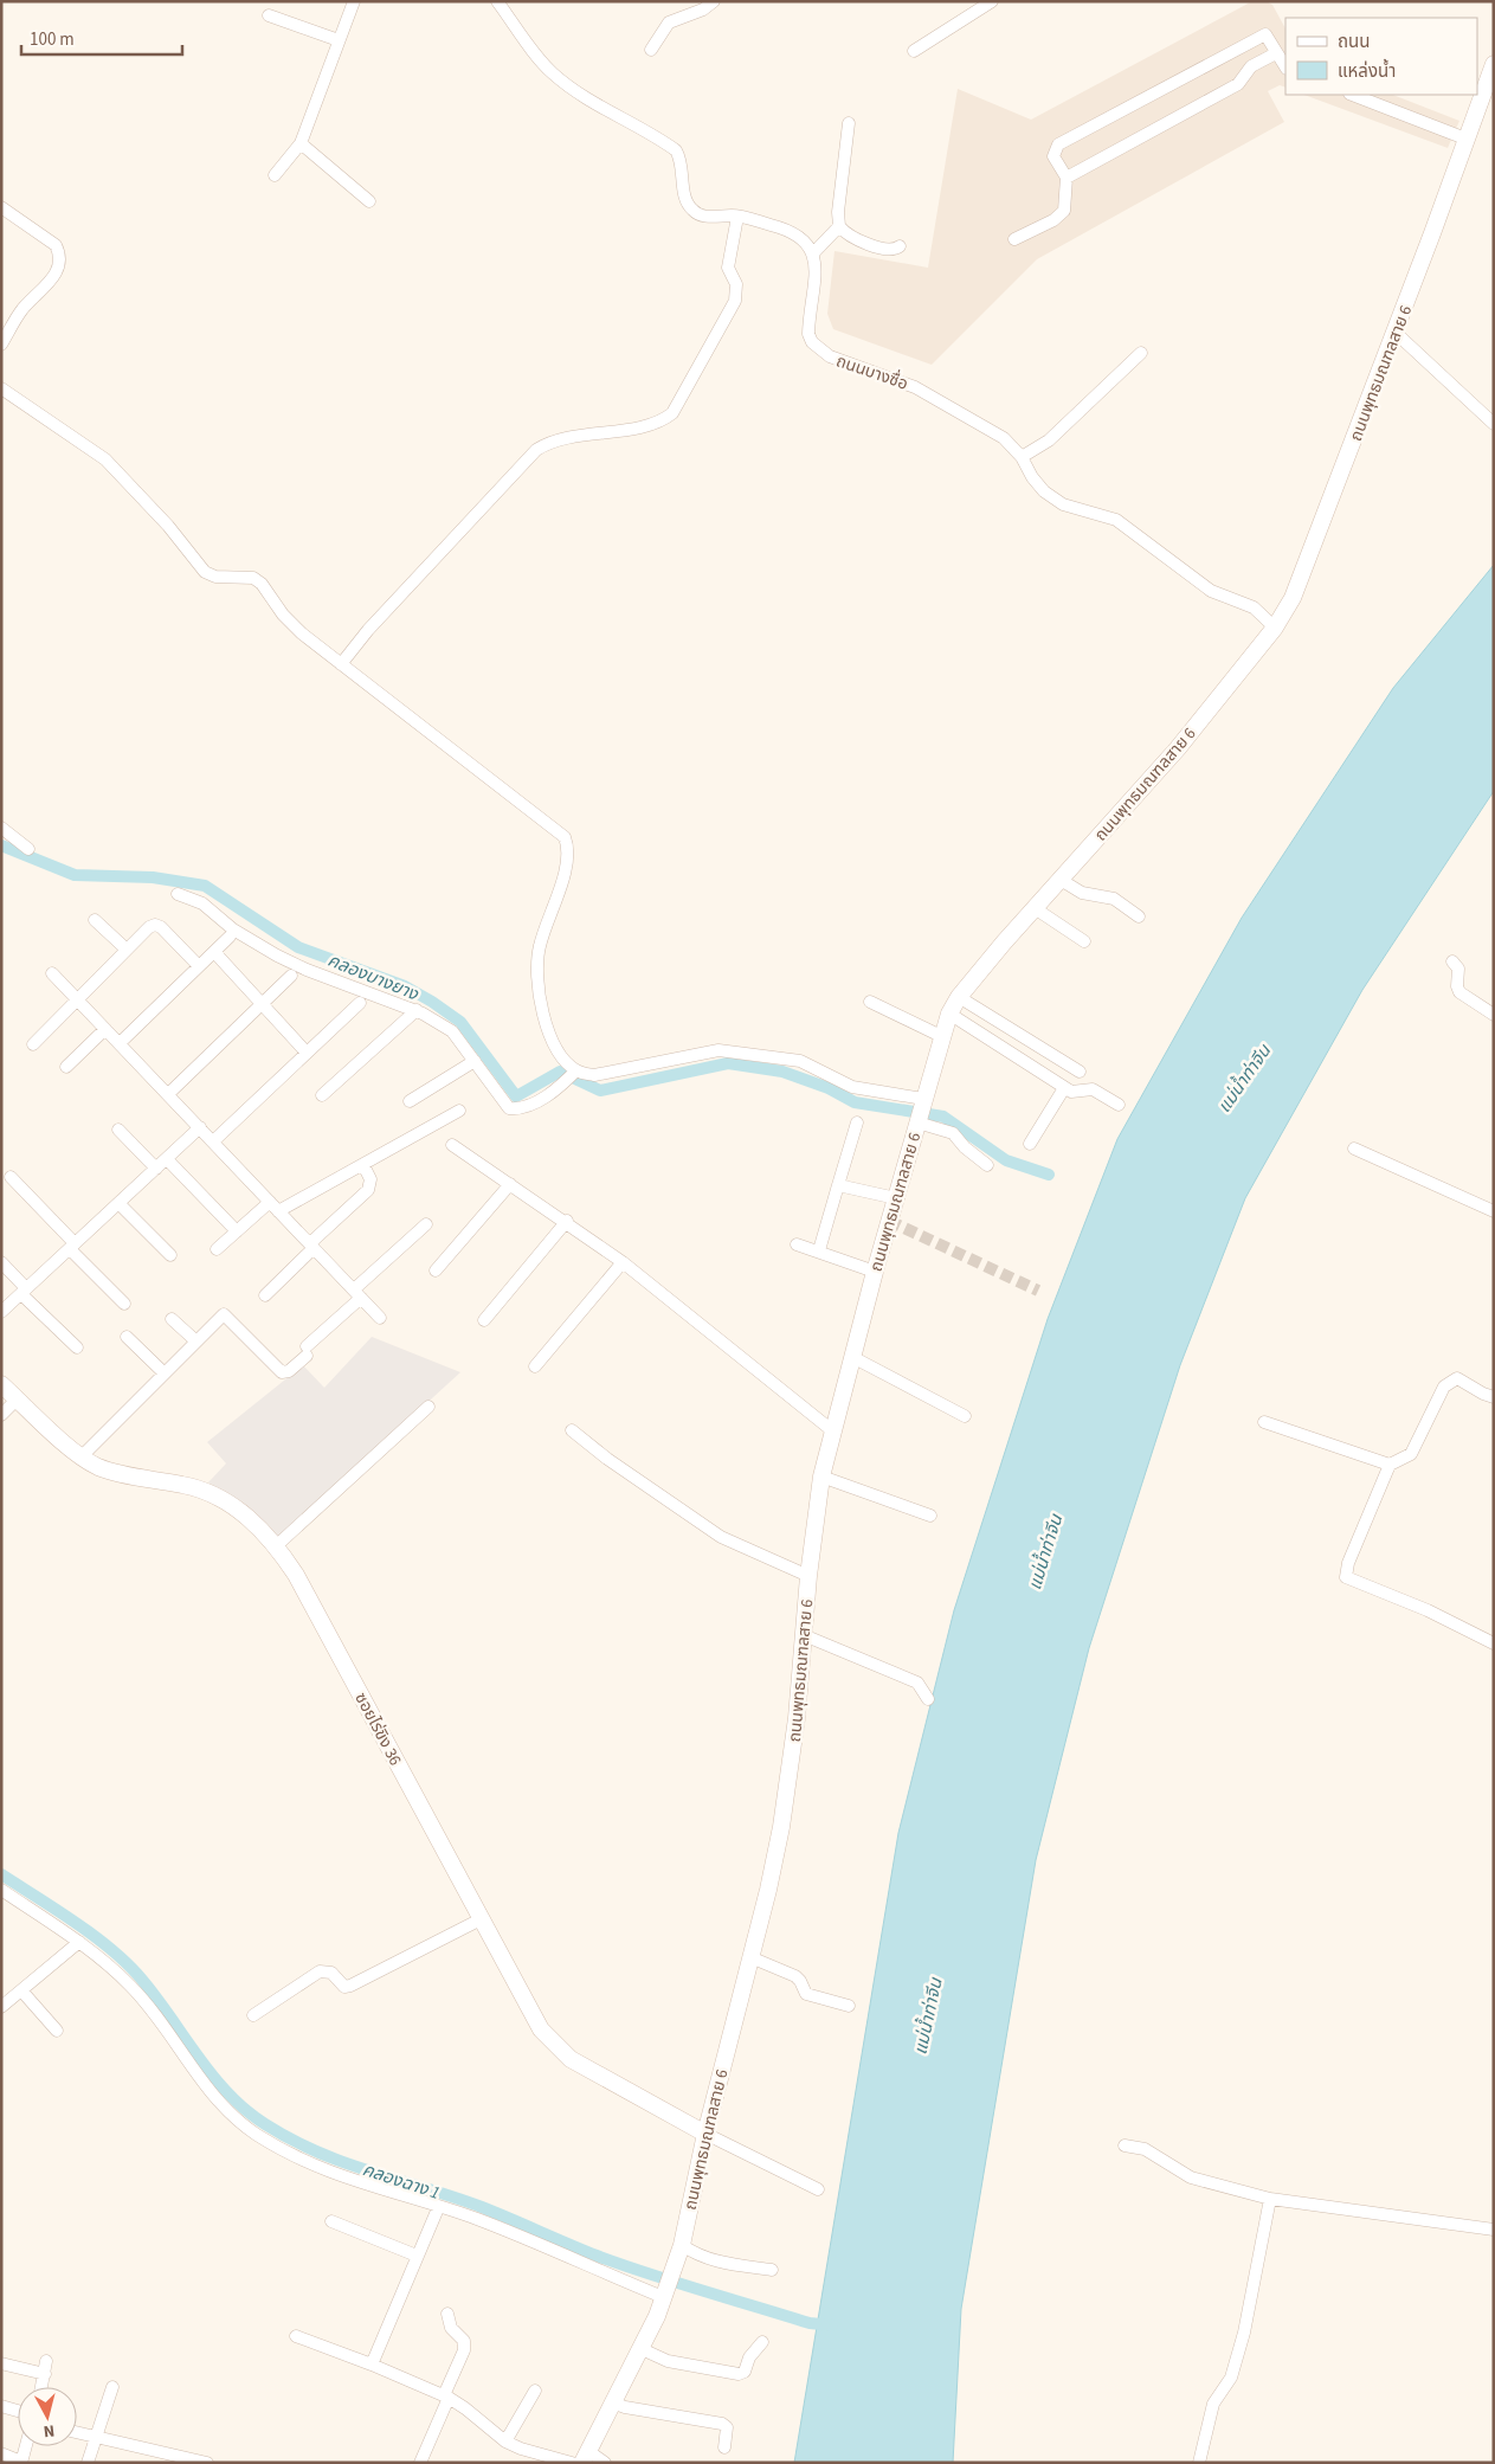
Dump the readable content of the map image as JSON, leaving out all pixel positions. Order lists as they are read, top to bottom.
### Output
{
  "streets": {
    "main road": ["ถนนพุทธมณฑลสาย 6", "ซอยไร่ขิง 36"],
    "street": ["ถนนบางซื่อ"]
  },
  "crossings": [
    ["ถนนบางซื่อ", "ถนนพุทธมณฑลสาย 6"],
    ["ถนนพุทธมณฑลสาย 6", "ซอยไร่ขิง 36"]
  ],
  "water": ["คลองบางยาง", "แม่น้ำท่าจีน", "คลองฉาง 1"],
  "legend": ["ถนน", "แหล่งน้ำ"],
  "scale_bar": "100 m",
  "north": "bottom"
}
